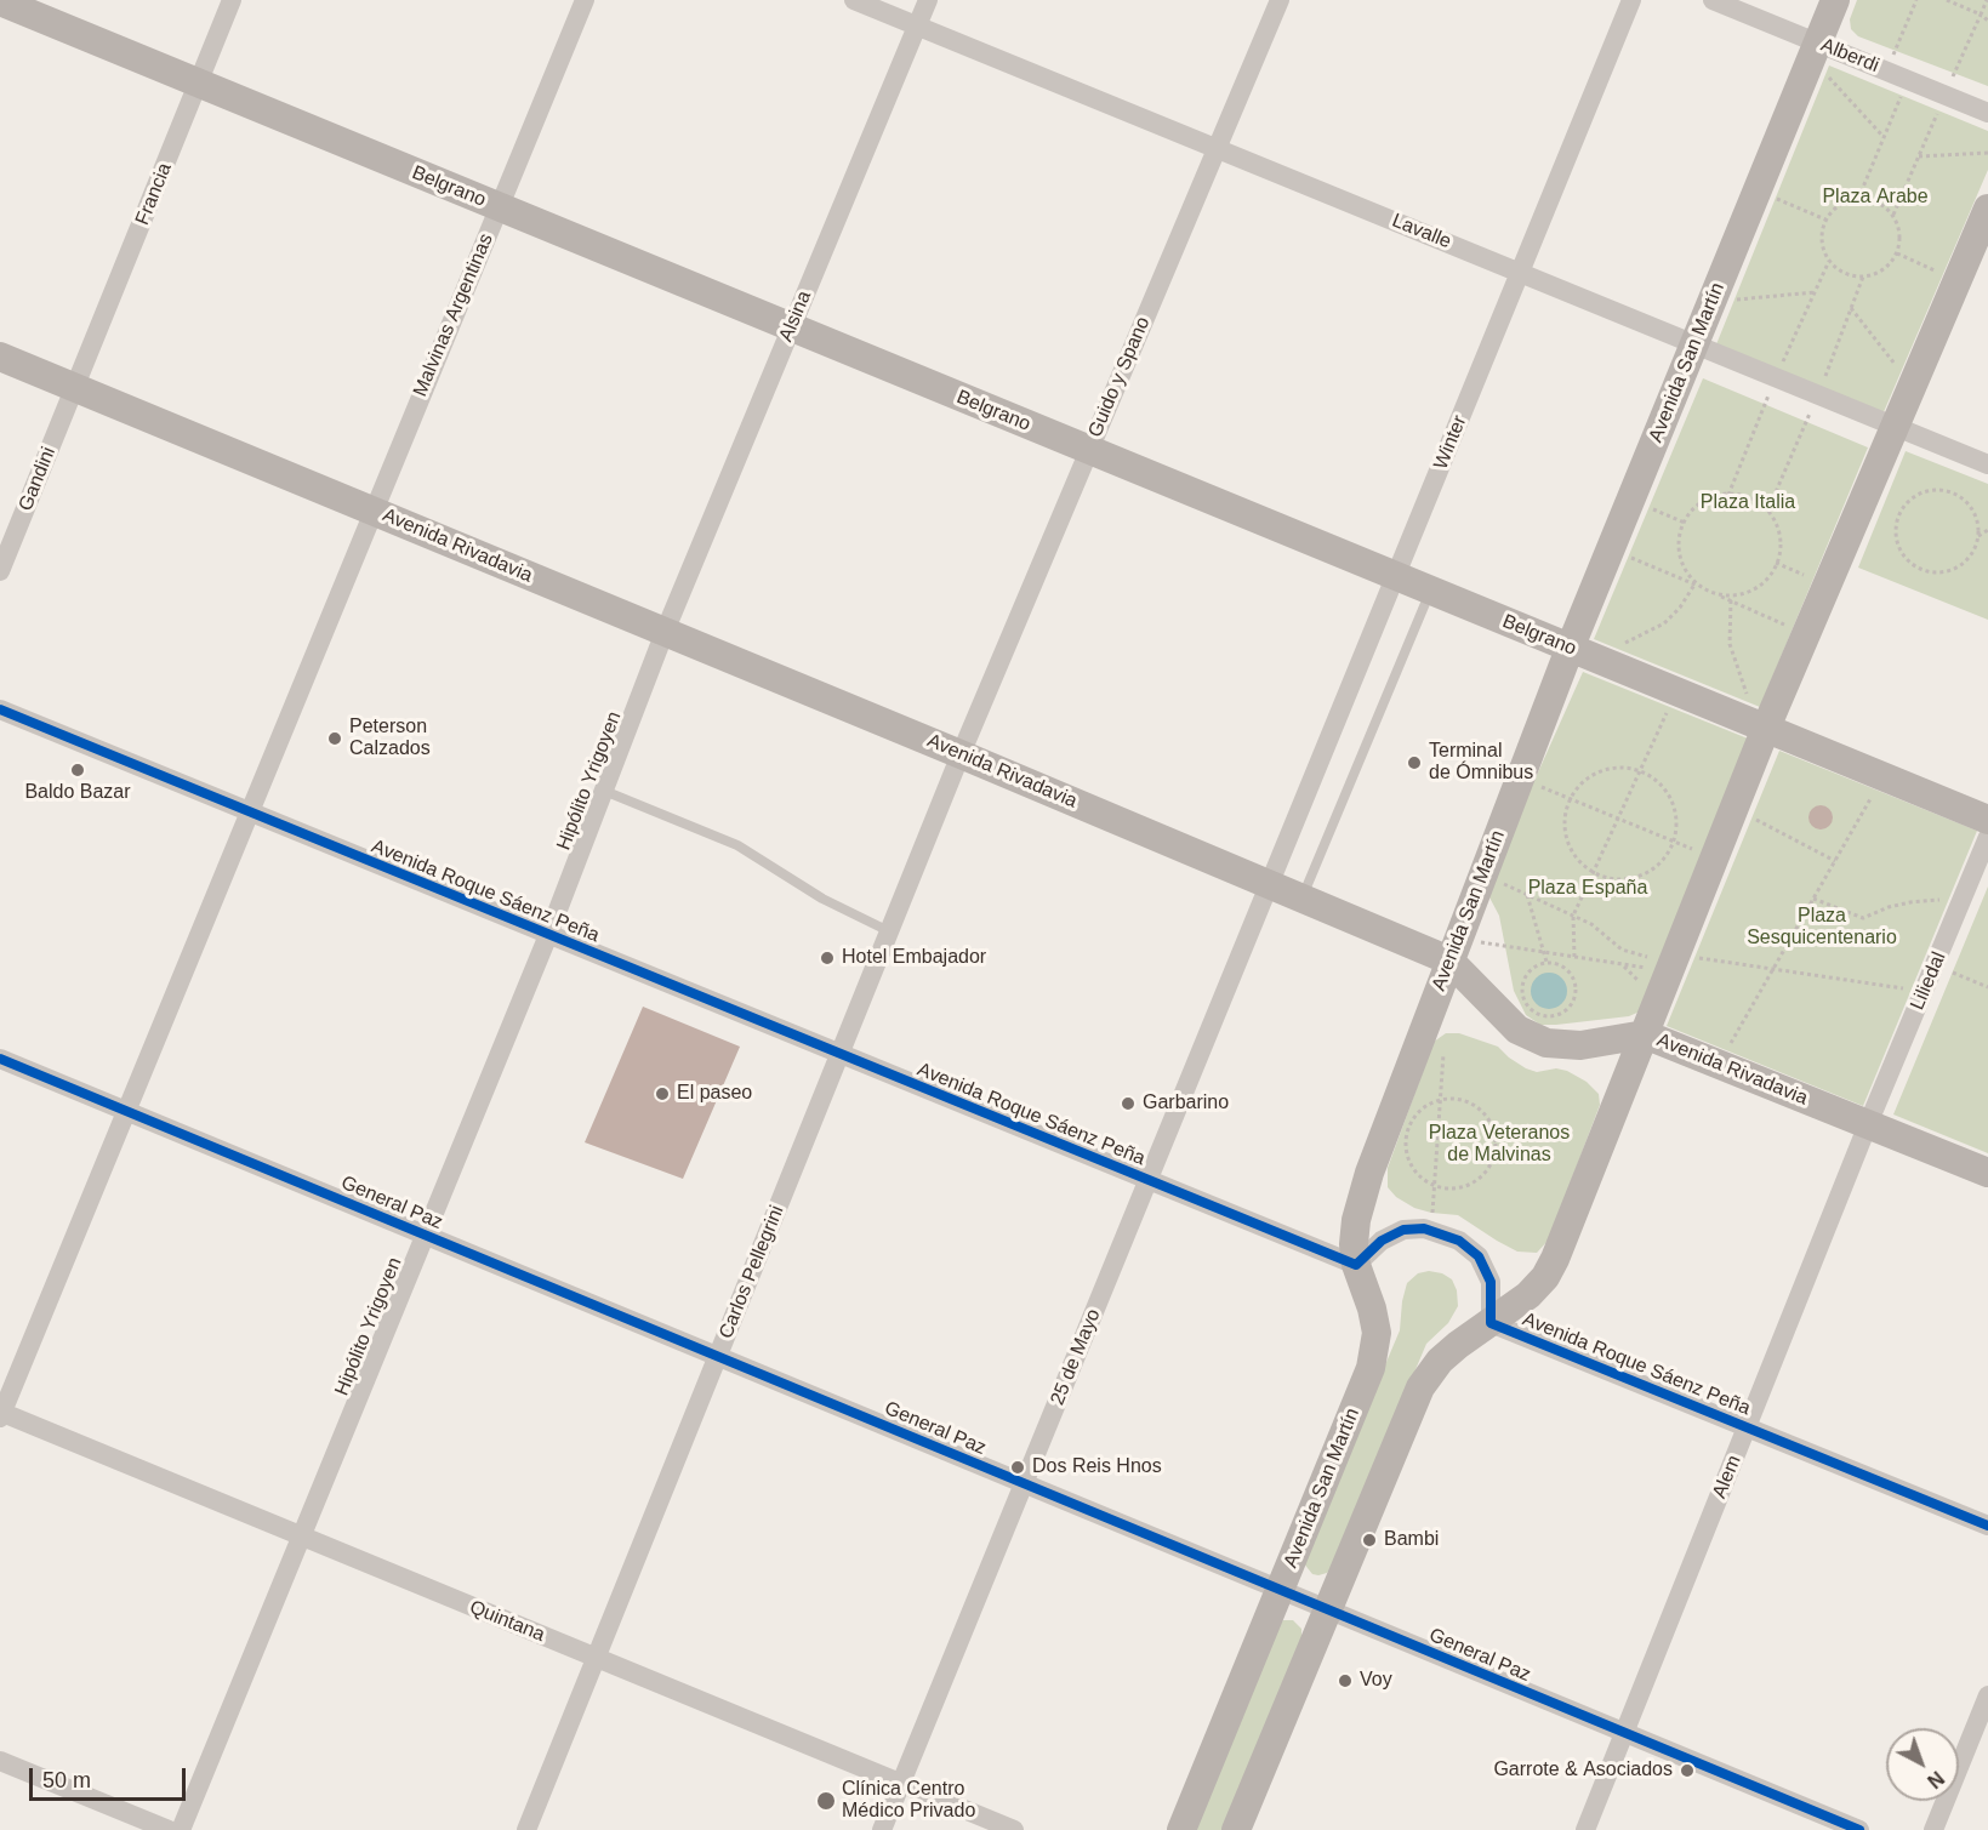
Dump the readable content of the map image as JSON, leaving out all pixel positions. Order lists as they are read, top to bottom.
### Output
{
  "streets": {
    "main road": ["Belgrano", "Avenida San Martín", "Avenida Rivadavia"],
    "street": [
      "Alberdi",
      "Francia",
      "Lavalle",
      "Malvinas Argentinas",
      "Alsina",
      "Guido y Spano",
      "Winter",
      "Gandini",
      "Hipólito Yrigoyen",
      "Avenida Roque Sáenz Peña",
      "Liliedal",
      "General Paz",
      "Carlos Pellegrini",
      "25 de Mayo",
      "Alem",
      "Quintana"
    ]
  },
  "crossings": [
    ["Alberdi", "Avenida San Martín"],
    ["Belgrano", "Francia"],
    ["Belgrano", "Malvinas Argentinas"],
    ["Belgrano", "Alsina"],
    ["Belgrano", "Avenida San Martín"],
    ["Belgrano", "Guido y Spano"],
    ["Belgrano", "Winter"],
    ["Francia", "Gandini"],
    ["Francia", "Avenida Rivadavia"],
    ["Lavalle", "Alsina"],
    ["Lavalle", "Avenida San Martín"],
    ["Lavalle", "Guido y Spano"],
    ["Lavalle", "Winter"],
    ["Malvinas Argentinas", "Avenida Rivadavia"],
    ["Malvinas Argentinas", "Avenida Roque Sáenz Peña"],
    ["Malvinas Argentinas", "General Paz"],
    ["Malvinas Argentinas", "Quintana"],
    ["Alsina", "Avenida Rivadavia"],
    ["Alsina", "Hipólito Yrigoyen"],
    ["Avenida San Martín", "Avenida Rivadavia"],
    ["Avenida San Martín", "Avenida Roque Sáenz Peña"],
    ["Avenida San Martín", "General Paz"],
    ["Guido y Spano", "Avenida Rivadavia"],
    ["Guido y Spano", "Carlos Pellegrini"],
    ["Winter", "Avenida Rivadavia"],
    ["Winter", "25 de Mayo"],
    ["Gandini", "Avenida Rivadavia"],
    ["Avenida Rivadavia", "Hipólito Yrigoyen"],
    ["Avenida Rivadavia", "Liliedal"],
    ["Avenida Rivadavia", "Carlos Pellegrini"],
    ["Avenida Rivadavia", "25 de Mayo"],
    ["Avenida Rivadavia", "Alem"],
    ["Hipólito Yrigoyen", "Avenida Roque Sáenz Peña"],
    ["Hipólito Yrigoyen", "General Paz"],
    ["Hipólito Yrigoyen", "Quintana"],
    ["Avenida Roque Sáenz Peña", "Carlos Pellegrini"],
    ["Avenida Roque Sáenz Peña", "25 de Mayo"],
    ["Avenida Roque Sáenz Peña", "Alem"],
    ["Liliedal", "Alem"],
    ["General Paz", "Carlos Pellegrini"],
    ["General Paz", "25 de Mayo"],
    ["General Paz", "Alem"],
    ["Carlos Pellegrini", "Quintana"],
    ["25 de Mayo", "Quintana"]
  ],
  "parks": [
    "Plaza Arabe",
    "Plaza Italia",
    "Plaza España",
    "Plaza Sesquicentenario",
    "Plaza Veteranos de Malvinas"
  ],
  "places": [
    "Peterson Calzados",
    "Terminal de Ómnibus",
    "Baldo Bazar",
    "Hotel Embajador",
    "El paseo",
    "Garbarino",
    "Dos Reis Hnos",
    "Bambi",
    "Voy",
    "Garrote & Asociados",
    "Clínica Centro Médico Privado"
  ],
  "scale_bar": "50 m",
  "north": "bottom right"
}
